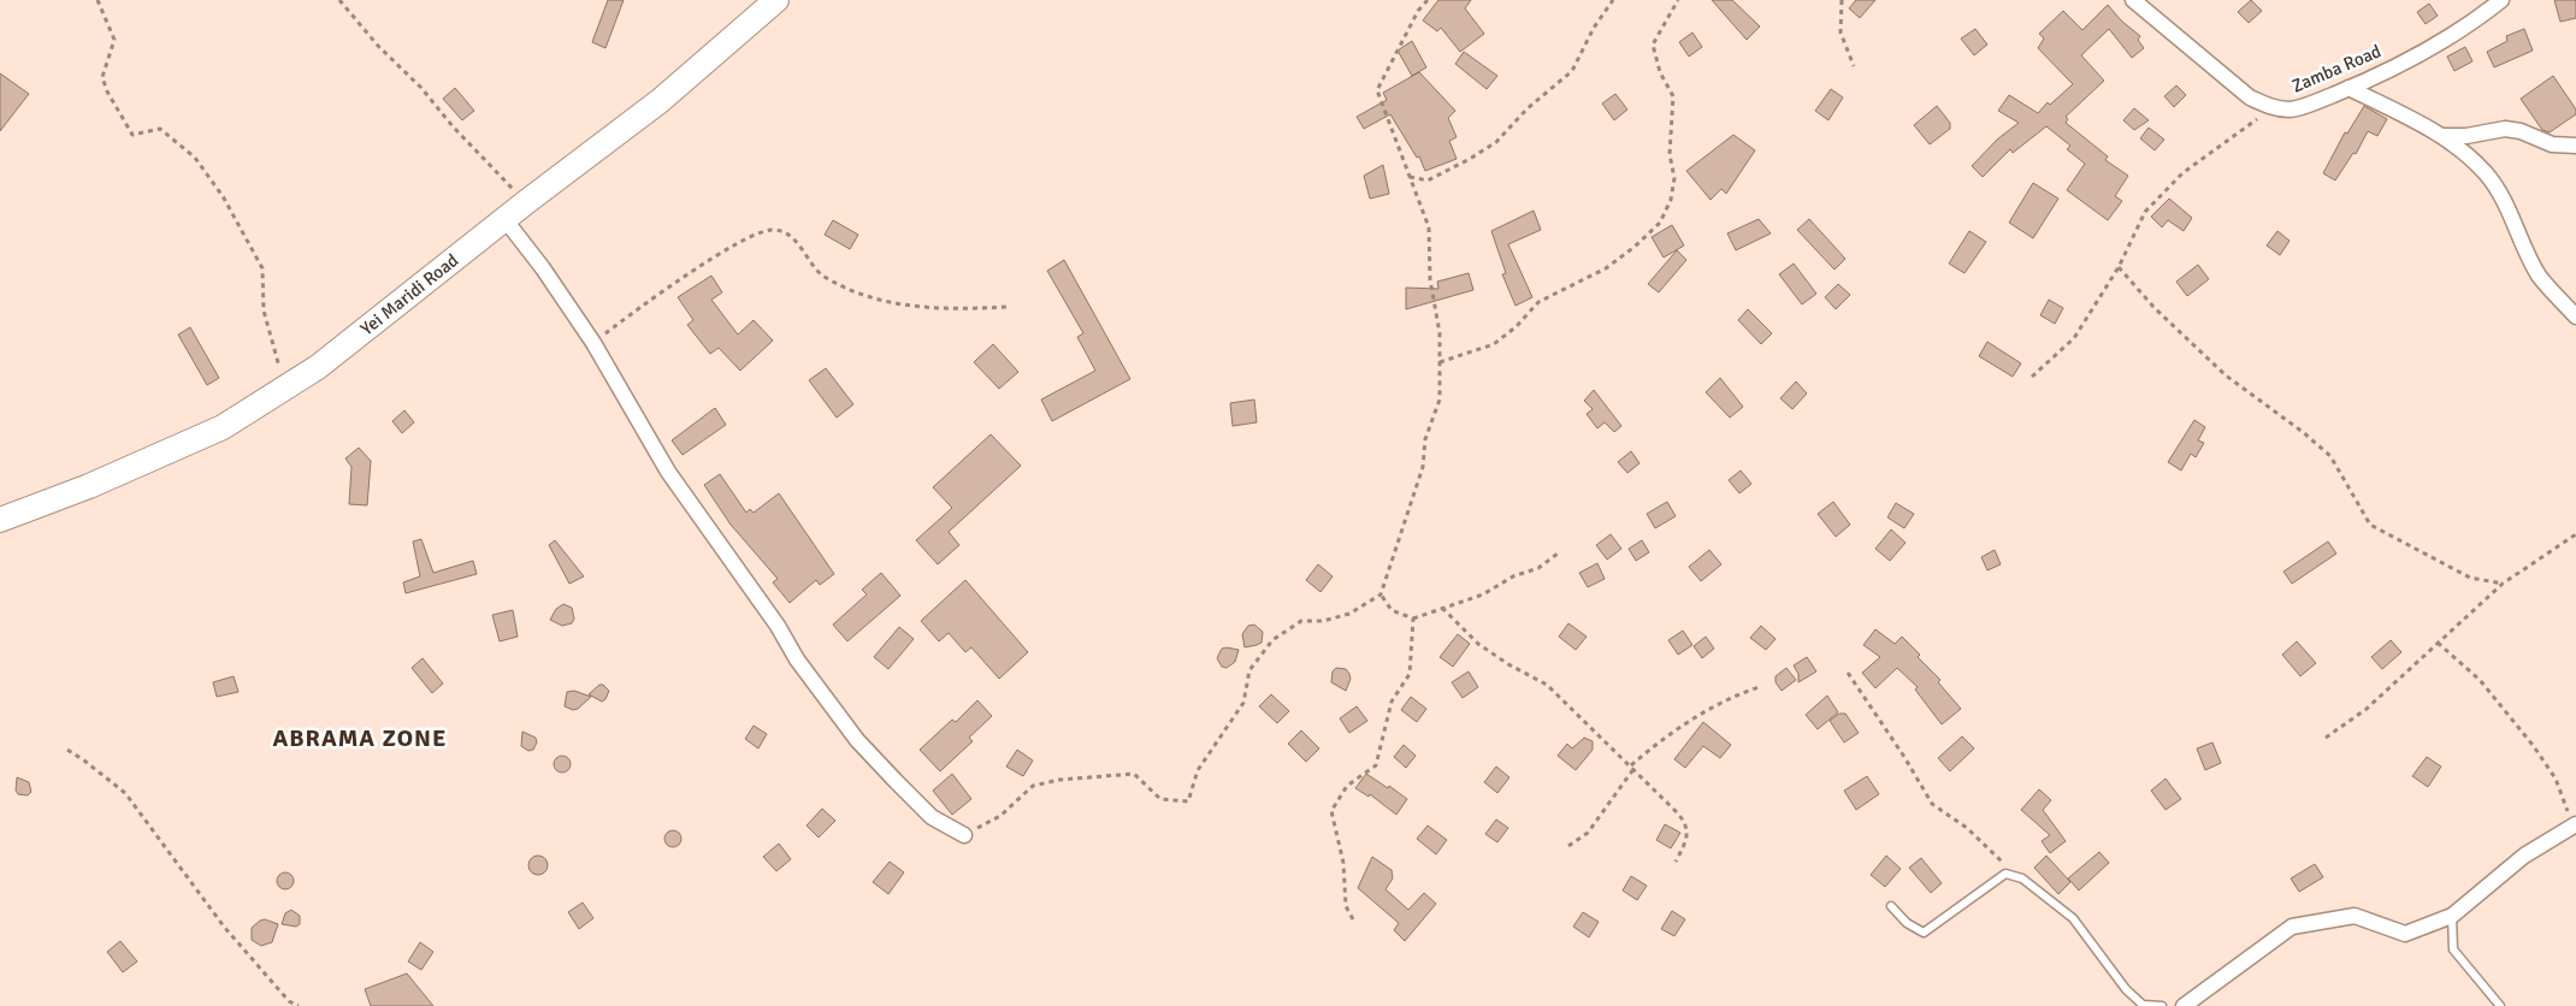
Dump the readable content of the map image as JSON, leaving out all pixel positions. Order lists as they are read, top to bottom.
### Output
{
  "streets": {
    "main road": ["Yei Maridi Road"],
    "street": ["Zamba Road"]
  },
  "districts": ["ABRAMA ZONE"]
}
